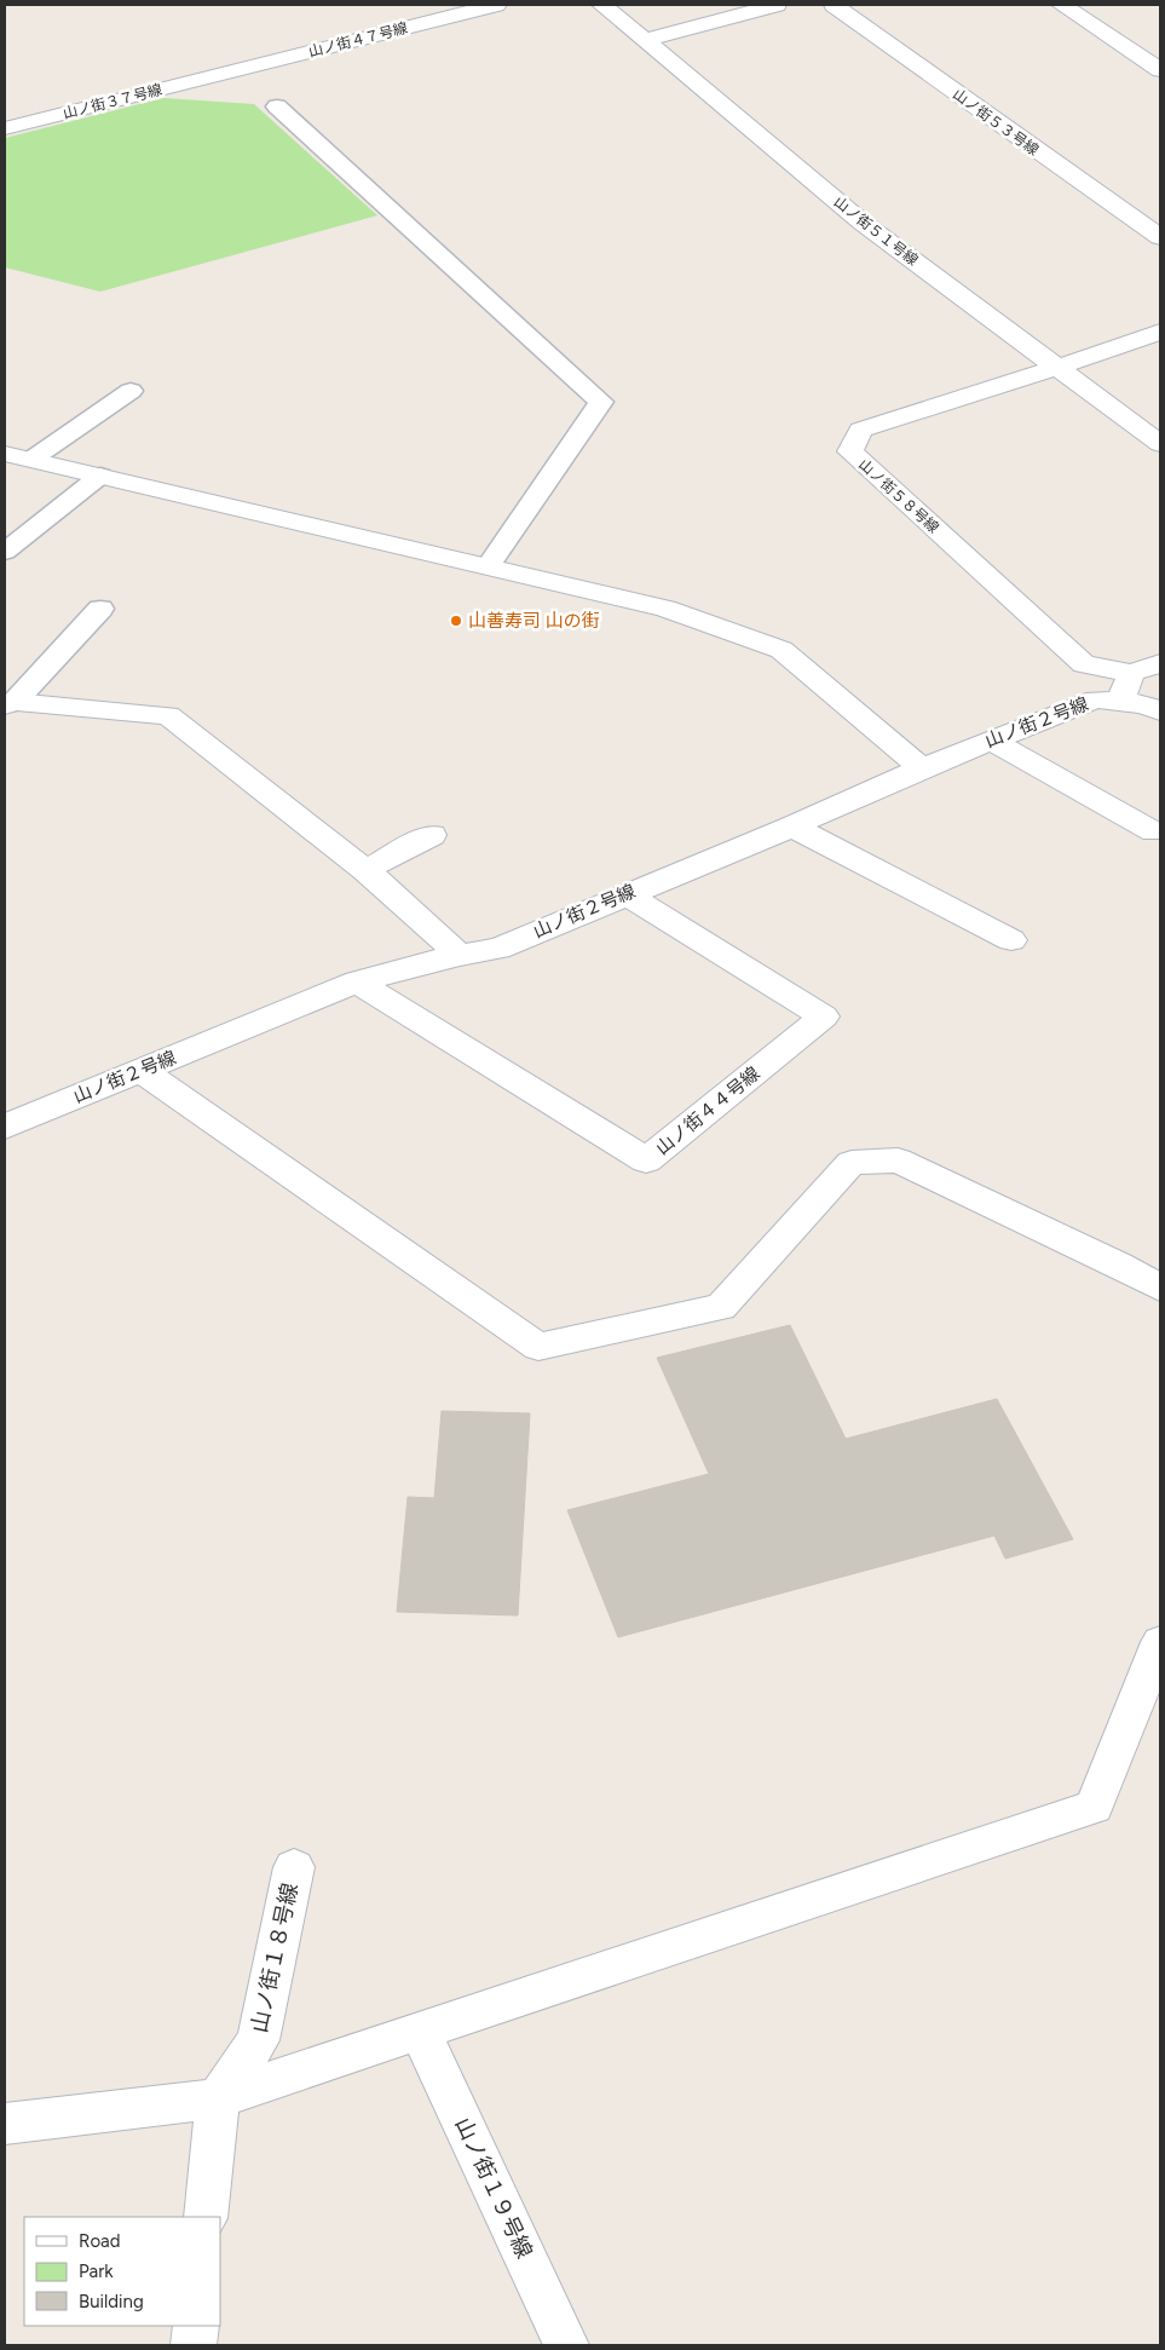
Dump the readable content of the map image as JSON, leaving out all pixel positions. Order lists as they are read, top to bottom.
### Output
{
  "streets": {
    "street": [
      "山ノ街４７号線",
      "山ノ街３７号線",
      "山ノ街５３号線",
      "山ノ街５１号線",
      "山ノ街５８号線",
      "山ノ街２号線",
      "山ノ街４４号線",
      "山ノ街１８号線",
      "山ノ街１９号線"
    ]
  },
  "crossings": [
    ["山ノ街４７号線", "山ノ街３７号線"],
    ["山ノ街５１号線", "山ノ街５８号線"],
    ["山ノ街２号線", "山ノ街４４号線"]
  ],
  "places": ["山善寿司 山の街"],
  "legend": ["Road", "Park", "Building"]
}
